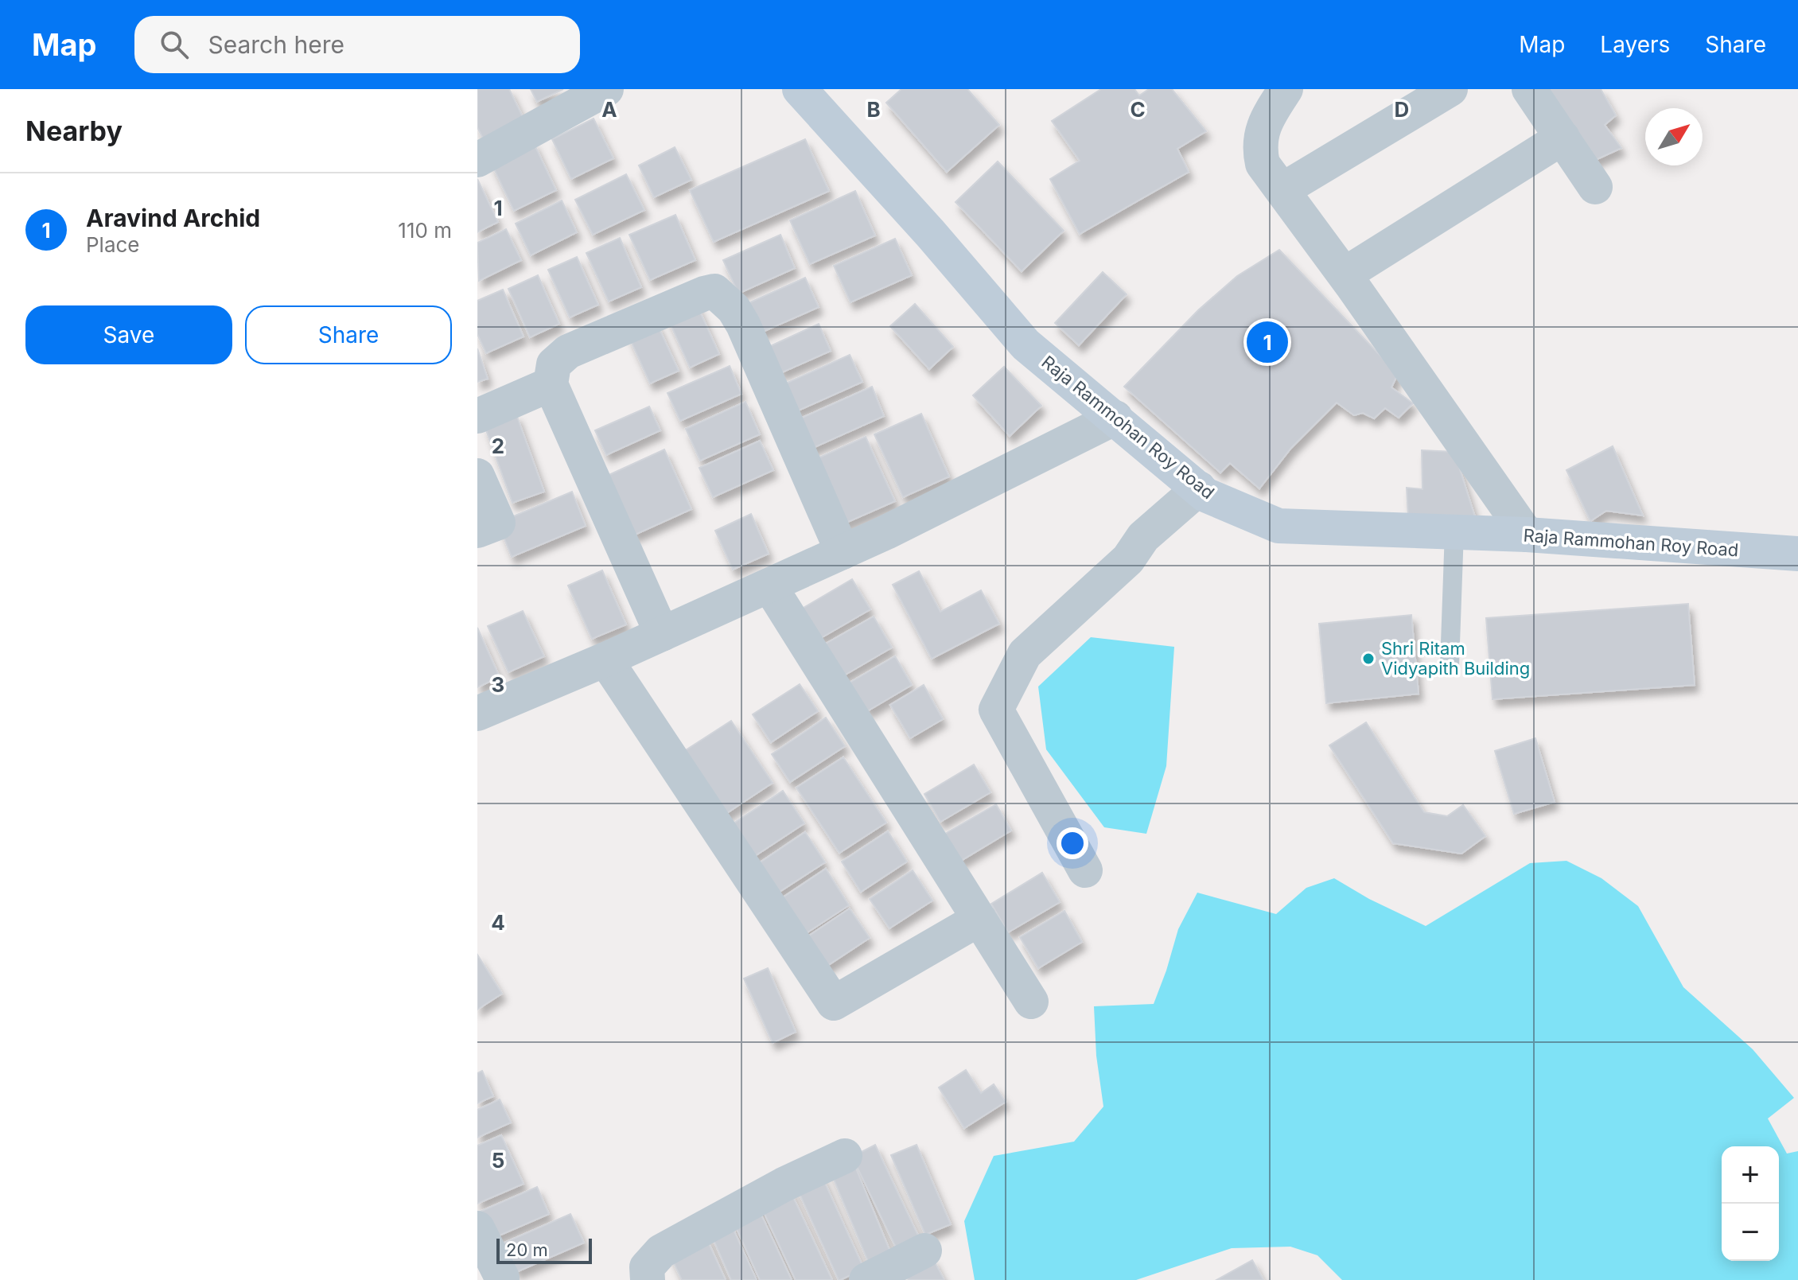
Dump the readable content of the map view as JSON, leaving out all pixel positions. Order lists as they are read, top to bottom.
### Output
{
  "streets": {
    "main road": ["Raja Rammohan Roy Road"]
  },
  "places": ["Shri Ritam Vidyapith Building"],
  "scale_bar": "20 m",
  "north": "top right",
  "page": {
    "header": "Map",
    "search": "Search here",
    "nav": ["Map", "Layers", "Share"],
    "heading": "Nearby",
    "list": [
      {
        "mark": "1",
        "name": "Aravind Archid",
        "note": "Place",
        "value": "110 m"
      }
    ],
    "buttons": ["Save", "Share"],
    "pins": "1",
    "map_buttons": ["+", "−"],
    "scale": "20 m"
  },
  "grid": {
    "columns": [
      "A",
      "B",
      "C",
      "D"
    ],
    "rows": [
      "1",
      "2",
      "3",
      "4",
      "5"
    ]
  }
}
